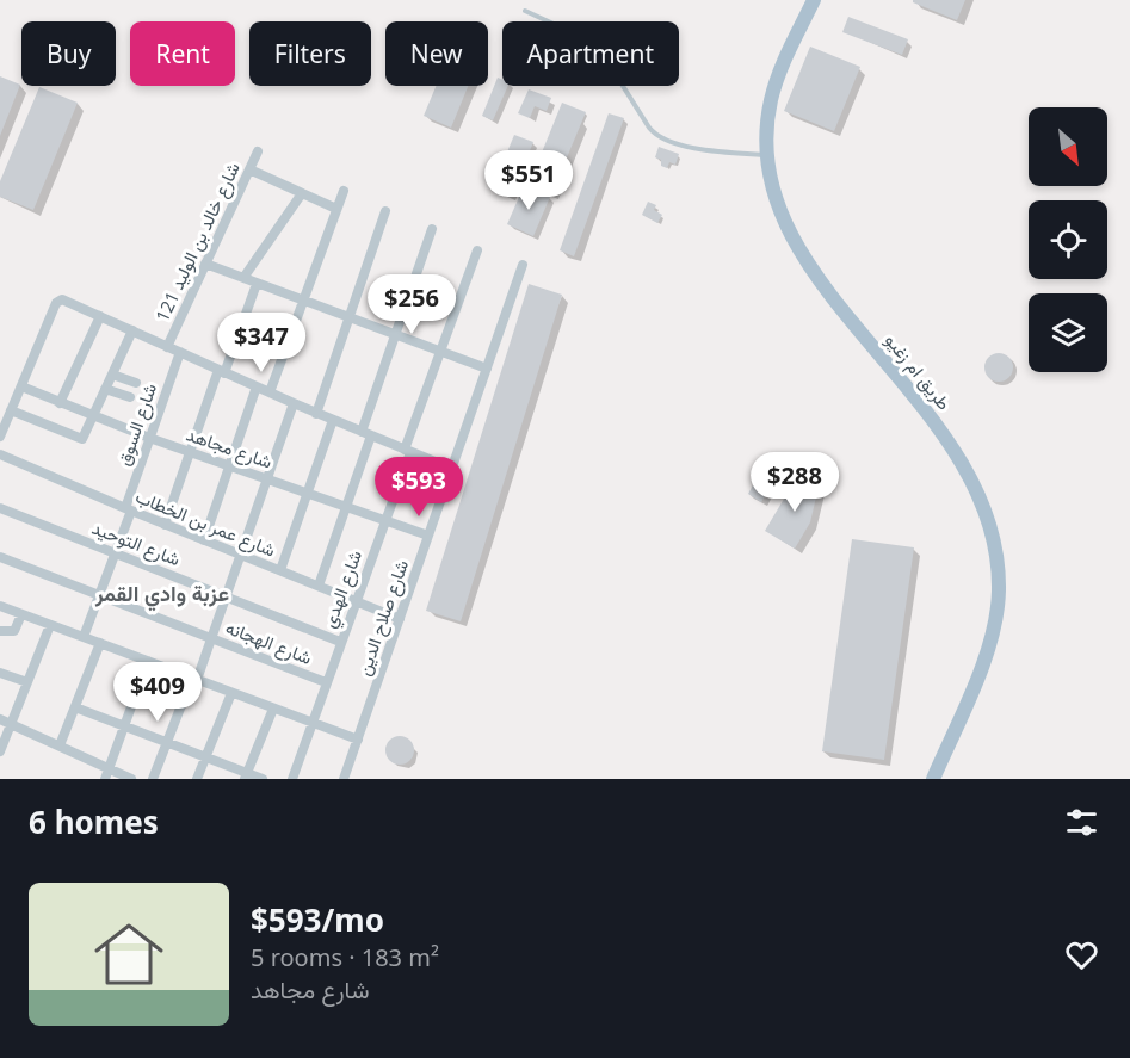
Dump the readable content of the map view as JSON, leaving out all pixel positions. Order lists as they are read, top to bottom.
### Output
{
  "streets": {
    "main road": ["طريق ام زغيو"],
    "street": [
      "شارع خالد بن الوليد 121",
      "شارع السوق",
      "شارع مجاهد",
      "شارع عمر بن الخطاب",
      "شارع التوحيد",
      "شارع الهدي",
      "شارع صلاح الدين",
      "شارع الهجانه"
    ]
  },
  "crossings": [
    ["شارع السوق", "شارع مجاهد"],
    ["شارع السوق", "شارع عمر بن الخطاب"],
    ["شارع السوق", "شارع التوحيد"],
    ["شارع السوق", "شارع الهجانه"],
    ["شارع مجاهد", "شارع الهدي"],
    ["شارع مجاهد", "شارع صلاح الدين"],
    ["شارع عمر بن الخطاب", "شارع الهدي"],
    ["شارع عمر بن الخطاب", "شارع صلاح الدين"],
    ["شارع التوحيد", "شارع الهدي"],
    ["شارع الهدي", "شارع الهجانه"]
  ],
  "districts": ["عزبة وادي القمر"],
  "north": "bottom right",
  "page": {
    "chip": [
      "Buy",
      "Rent",
      "Filters",
      "New",
      "Apartment"
    ],
    "price": [
      "$551",
      "$256",
      "$347",
      "$288",
      "$593",
      "$409"
    ],
    "heading": "6 homes",
    "list": [
      {
        "name": "$593/mo",
        "note": "5 rooms · 183 m² · شارع مجاهد"
      }
    ]
  }
}
